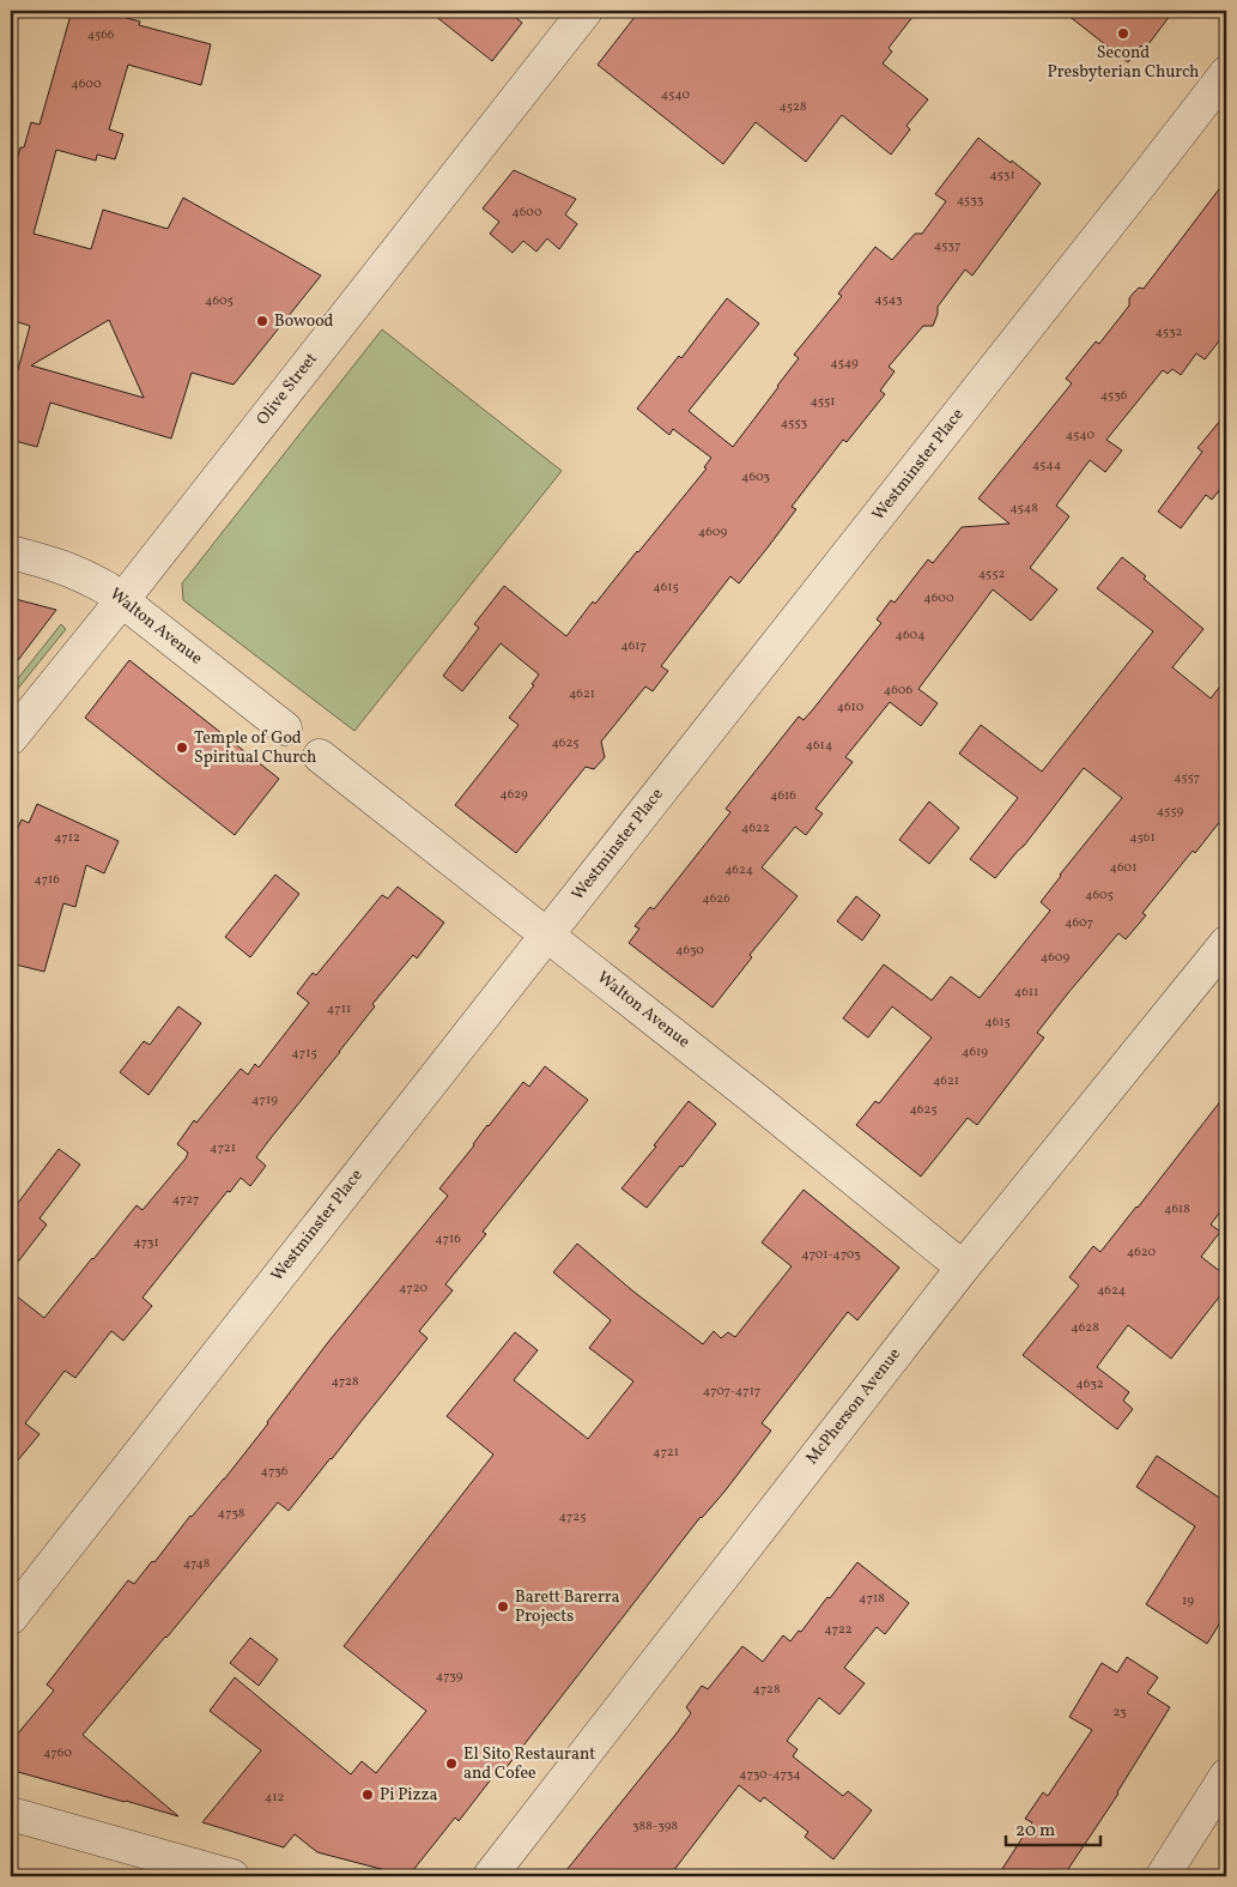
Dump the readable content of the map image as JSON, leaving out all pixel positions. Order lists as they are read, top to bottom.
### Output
{
  "streets": {
    "street": [
      "Olive Street",
      "Westminster Place",
      "Walton Avenue",
      "McPherson Avenue"
    ]
  },
  "crossings": [
    ["Olive Street", "Walton Avenue"],
    ["Westminster Place", "Walton Avenue"],
    ["Walton Avenue", "McPherson Avenue"]
  ],
  "places": [
    "Second Presbyterian Church",
    "Bowood",
    "Temple of God Spiritual Church",
    "Barett Barerra Projects",
    "El Sito Restaurant and Cofee",
    "Pi Pizza"
  ],
  "house_numbers": [
    "4566",
    "4600",
    "4540",
    "4528",
    "4531",
    "4533",
    "4600",
    "4537",
    "4543",
    "4605",
    "4532",
    "4549",
    "4536",
    "4551",
    "4553",
    "4540",
    "4544",
    "4603",
    "4548",
    "4609",
    "4552",
    "4615",
    "4600",
    "4604",
    "4617",
    "4606",
    "4621",
    "4610",
    "4625",
    "4614",
    "4557",
    "4629",
    "4616",
    "4559",
    "4622",
    "4712",
    "4561",
    "4601",
    "4624",
    "4716",
    "4605",
    "4626",
    "4607",
    "4630",
    "4609",
    "4611",
    "4711",
    "4615",
    "4619",
    "4715",
    "4621",
    "4719",
    "4625",
    "4721",
    "4727",
    "4618",
    "4716",
    "4731",
    "4620",
    "4701-4703",
    "4720",
    "4624",
    "4628",
    "4728",
    "4632",
    "4707-4717",
    "4721",
    "4736",
    "4738",
    "4725",
    "4748",
    "4718",
    "19",
    "4722",
    "4739",
    "4728",
    "23",
    "4760",
    "4730-4734",
    "412",
    "388-398"
  ],
  "scale_bar": "20 m"
}
